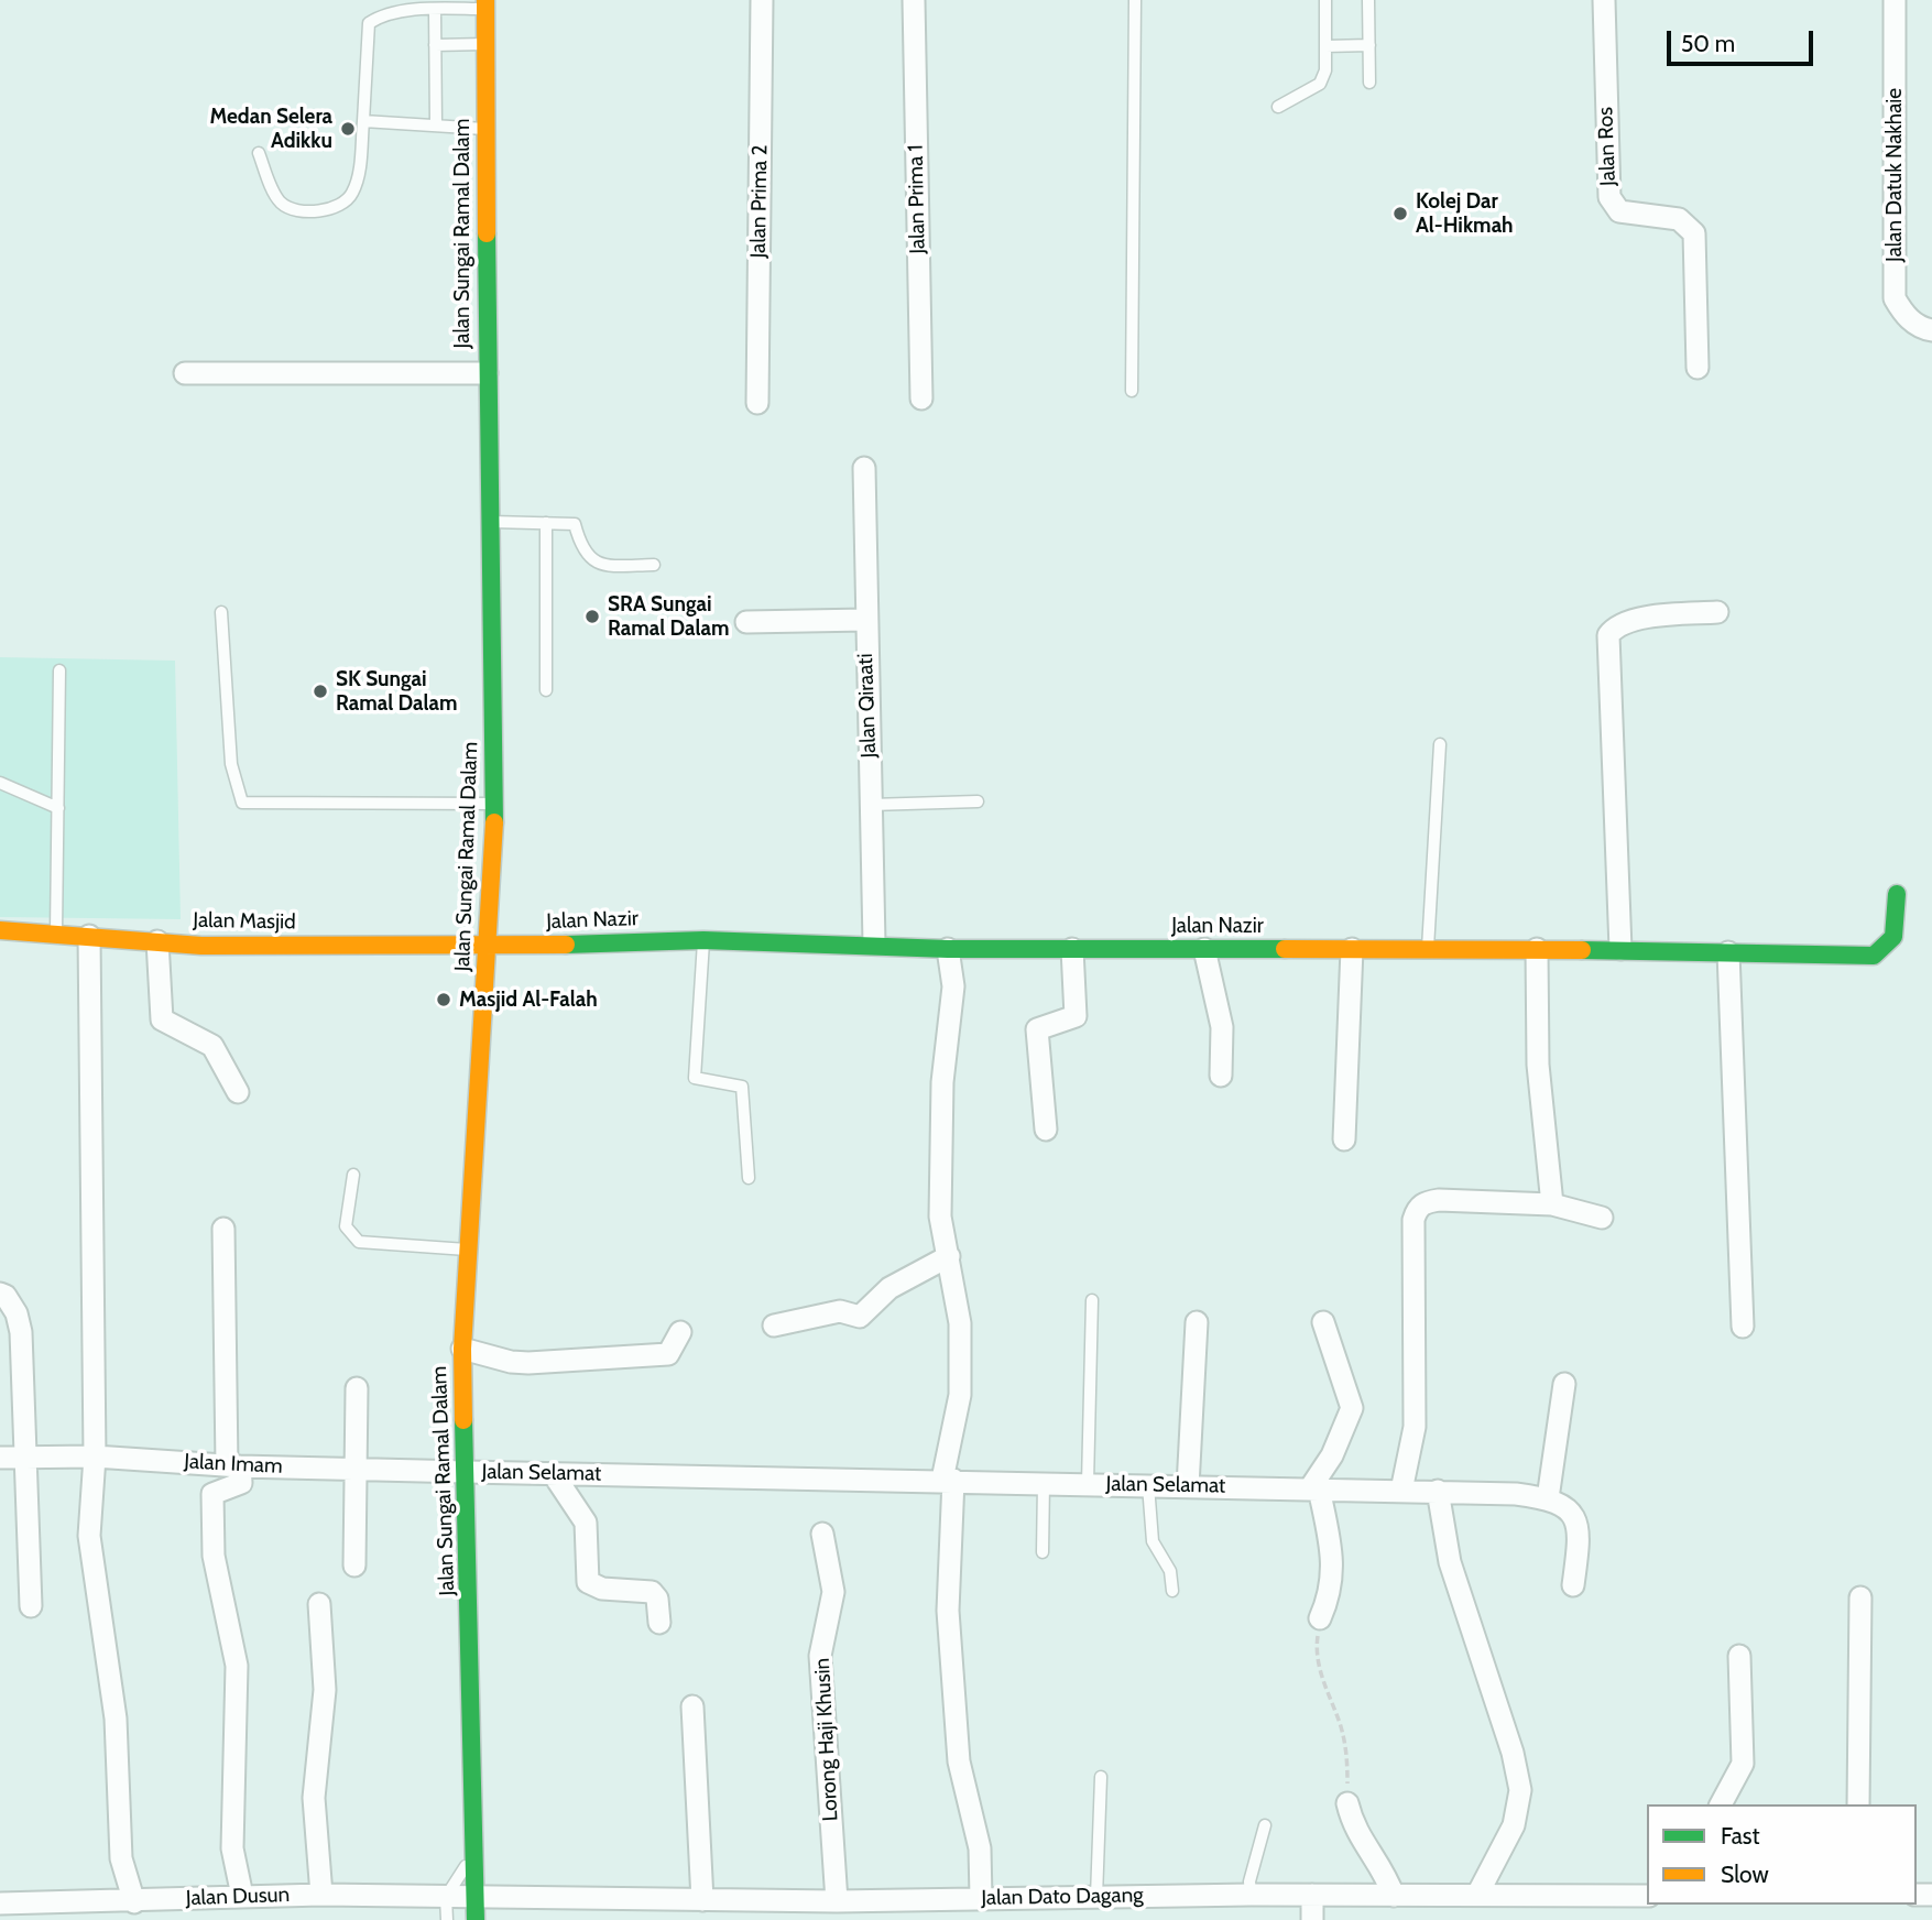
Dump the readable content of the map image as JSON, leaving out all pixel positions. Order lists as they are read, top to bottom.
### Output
{
  "streets": {
    "street": [
      "Jalan Ros",
      "Jalan Datuk Nakhaie",
      "Jalan Prima 1",
      "Jalan Prima 2",
      "Jalan Sungai Ramal Dalam",
      "Jalan Qiraati",
      "Jalan Nazir",
      "Jalan Masjid",
      "Jalan Imam",
      "Jalan Selamat",
      "Lorong Haji Khusin",
      "Jalan Dusun",
      "Jalan Dato Dagang"
    ]
  },
  "crossings": [
    ["Jalan Sungai Ramal Dalam", "Jalan Nazir"],
    ["Jalan Sungai Ramal Dalam", "Jalan Masjid"],
    ["Jalan Sungai Ramal Dalam", "Jalan Imam"],
    ["Jalan Sungai Ramal Dalam", "Jalan Selamat"],
    ["Jalan Sungai Ramal Dalam", "Jalan Dusun"],
    ["Jalan Sungai Ramal Dalam", "Jalan Dato Dagang"],
    ["Jalan Qiraati", "Jalan Nazir"],
    ["Jalan Nazir", "Jalan Masjid"],
    ["Jalan Imam", "Jalan Selamat"],
    ["Lorong Haji Khusin", "Jalan Dato Dagang"],
    ["Jalan Dusun", "Jalan Dato Dagang"]
  ],
  "places": [
    "Medan Selera Adikku",
    "Kolej Dar Al-Hikmah",
    "SRA Sungai Ramal Dalam",
    "SK Sungai Ramal Dalam",
    "Masjid Al-Falah"
  ],
  "legend": ["Fast", "Slow"],
  "scale_bar": "50 m"
}
